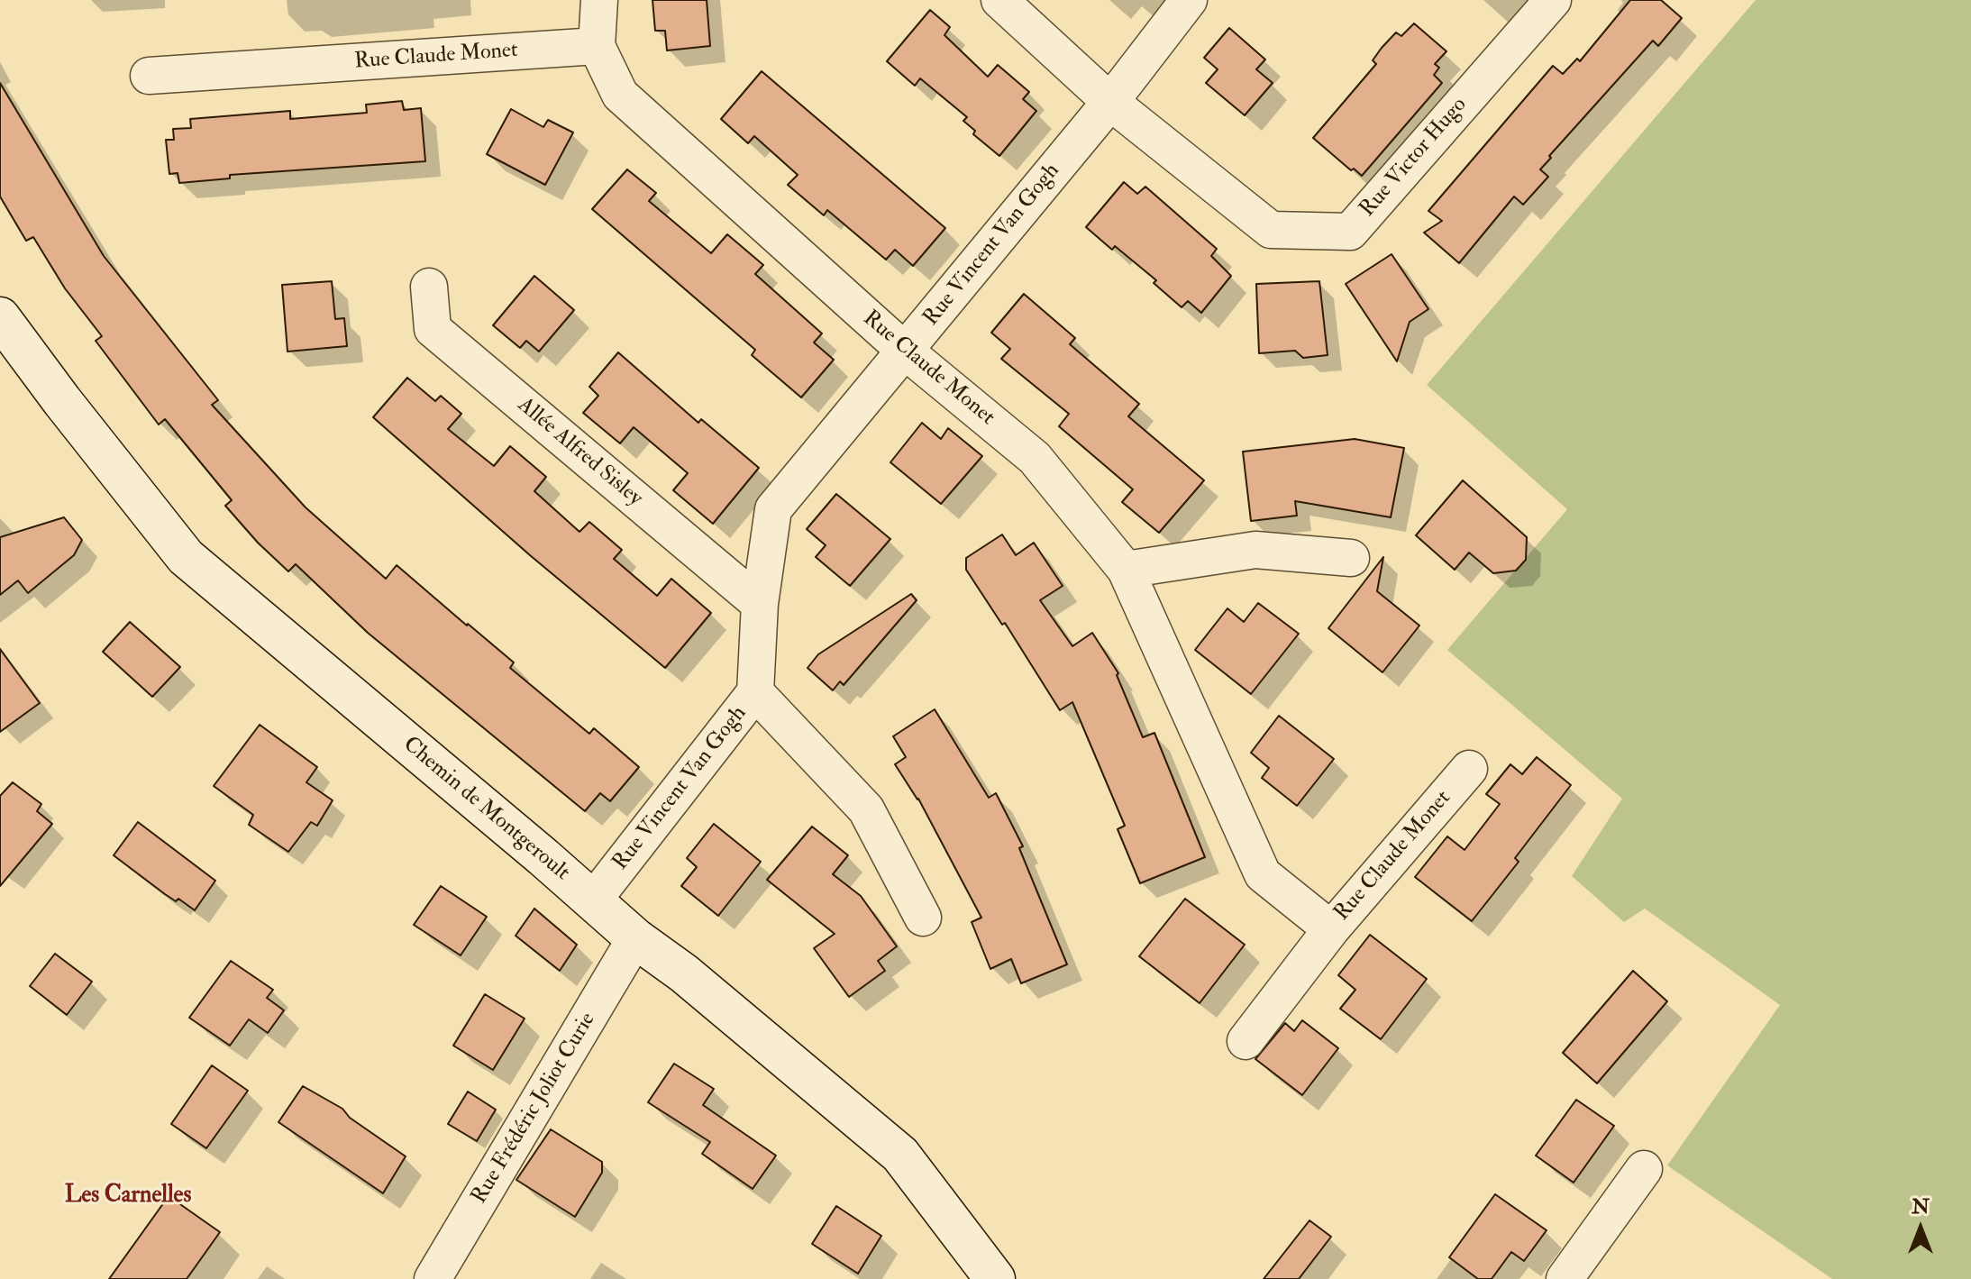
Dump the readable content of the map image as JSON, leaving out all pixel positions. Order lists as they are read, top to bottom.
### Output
{
  "streets": {
    "street": [
      "Rue Claude Monet",
      "Rue Victor Hugo",
      "Rue Vincent Van Gogh",
      "Allée Alfred Sisley",
      "Chemin de Montgeroult",
      "Rue Frédéric Joliot Curie"
    ]
  },
  "crossings": [
    ["Rue Claude Monet", "Rue Vincent Van Gogh"],
    ["Rue Victor Hugo", "Rue Vincent Van Gogh"],
    ["Rue Vincent Van Gogh", "Allée Alfred Sisley"],
    ["Rue Vincent Van Gogh", "Chemin de Montgeroult"],
    ["Chemin de Montgeroult", "Rue Frédéric Joliot Curie"]
  ],
  "districts": ["Les Carnelles"],
  "north": "top"
}
